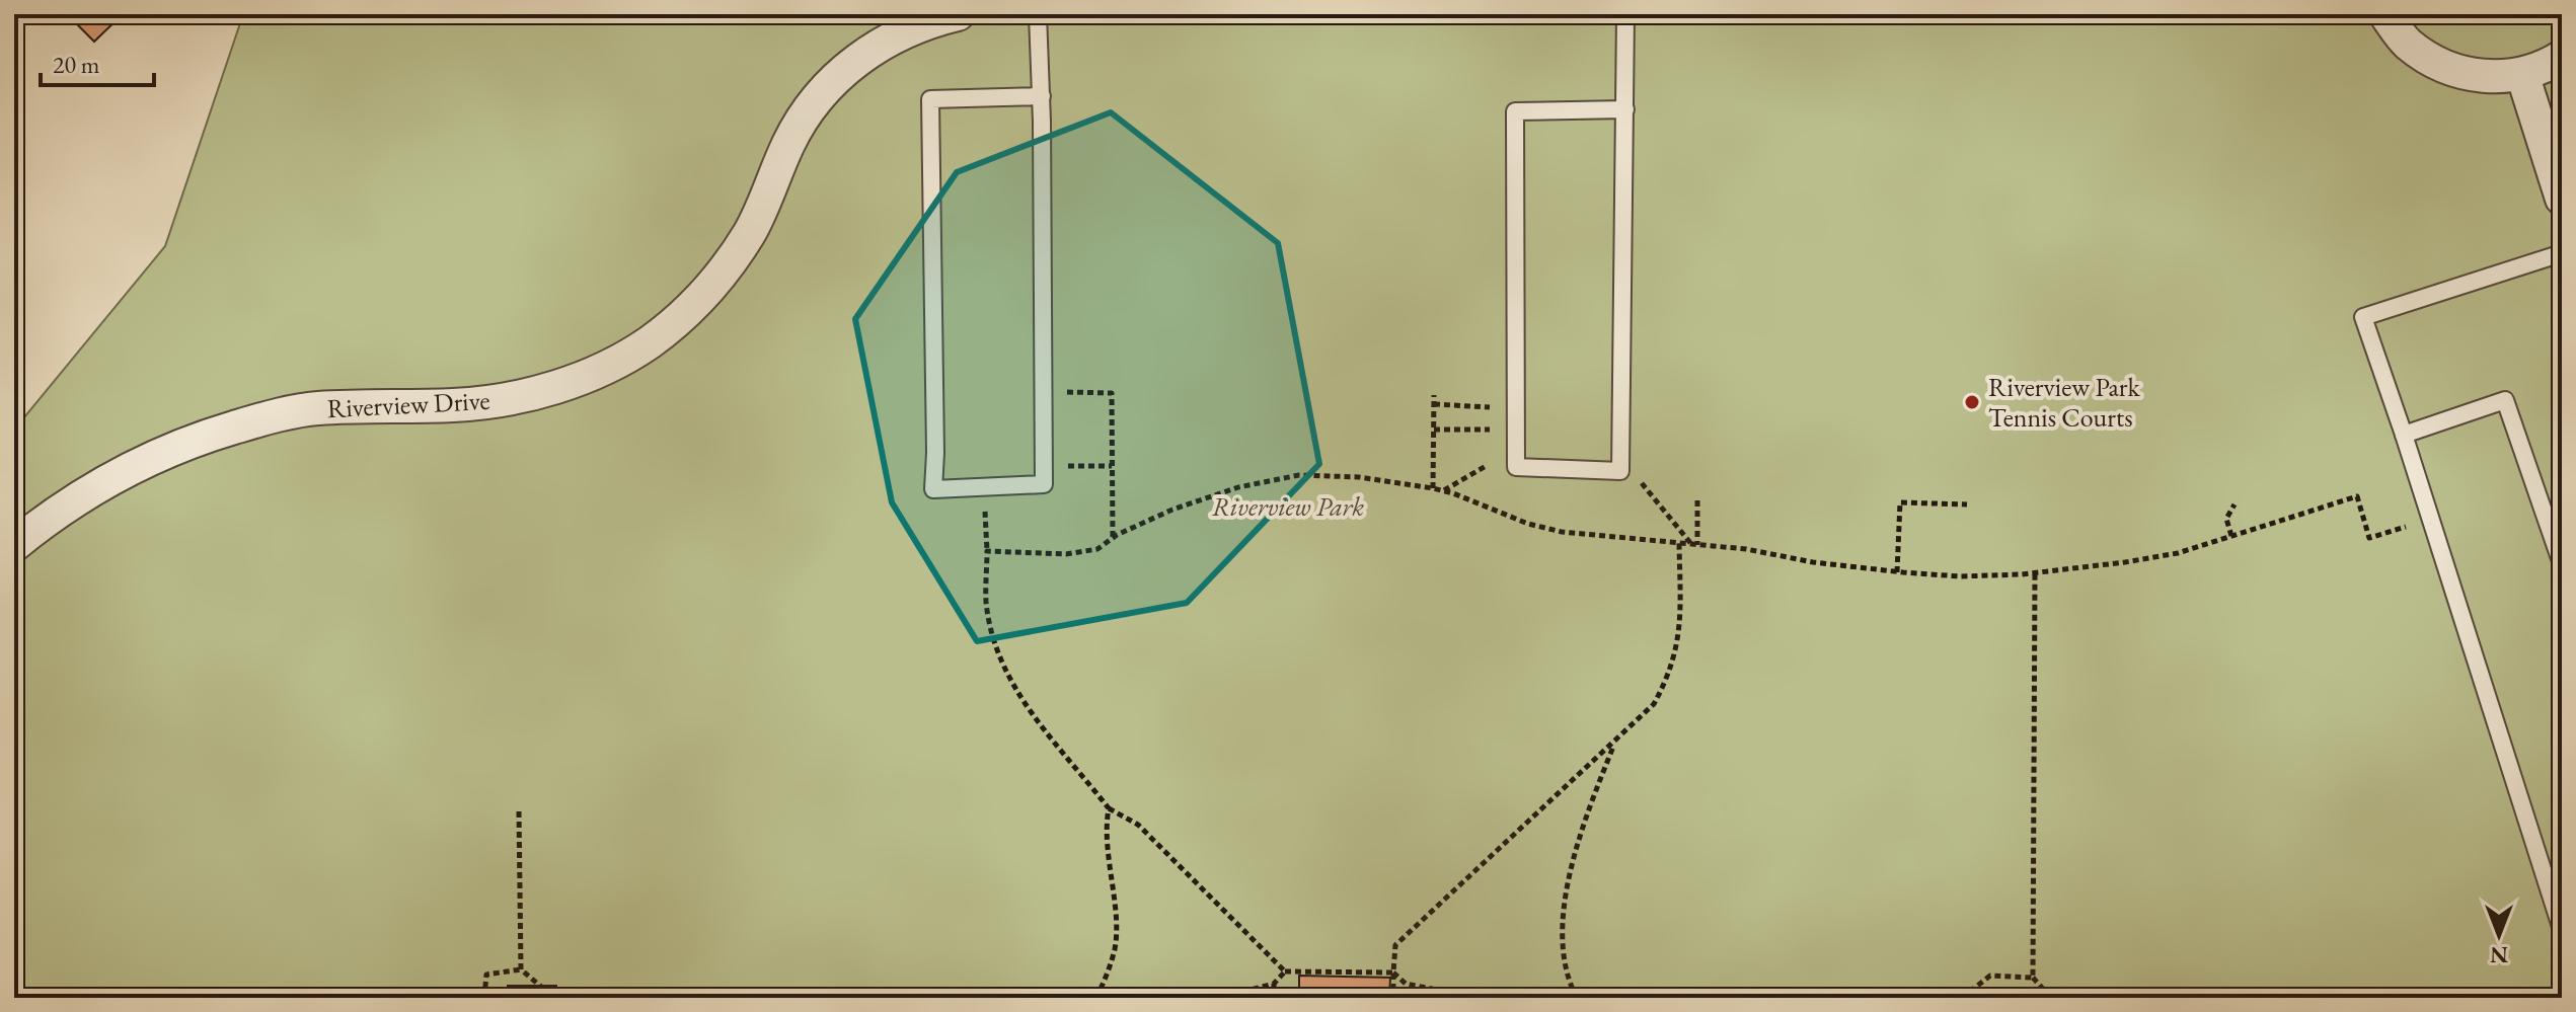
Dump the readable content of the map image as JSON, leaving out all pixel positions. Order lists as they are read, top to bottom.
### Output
{
  "streets": {
    "street": ["Riverview Drive"]
  },
  "parks": ["Riverview Park"],
  "places": ["Riverview Park Tennis Courts"],
  "scale_bar": "20 m",
  "north": "bottom"
}
